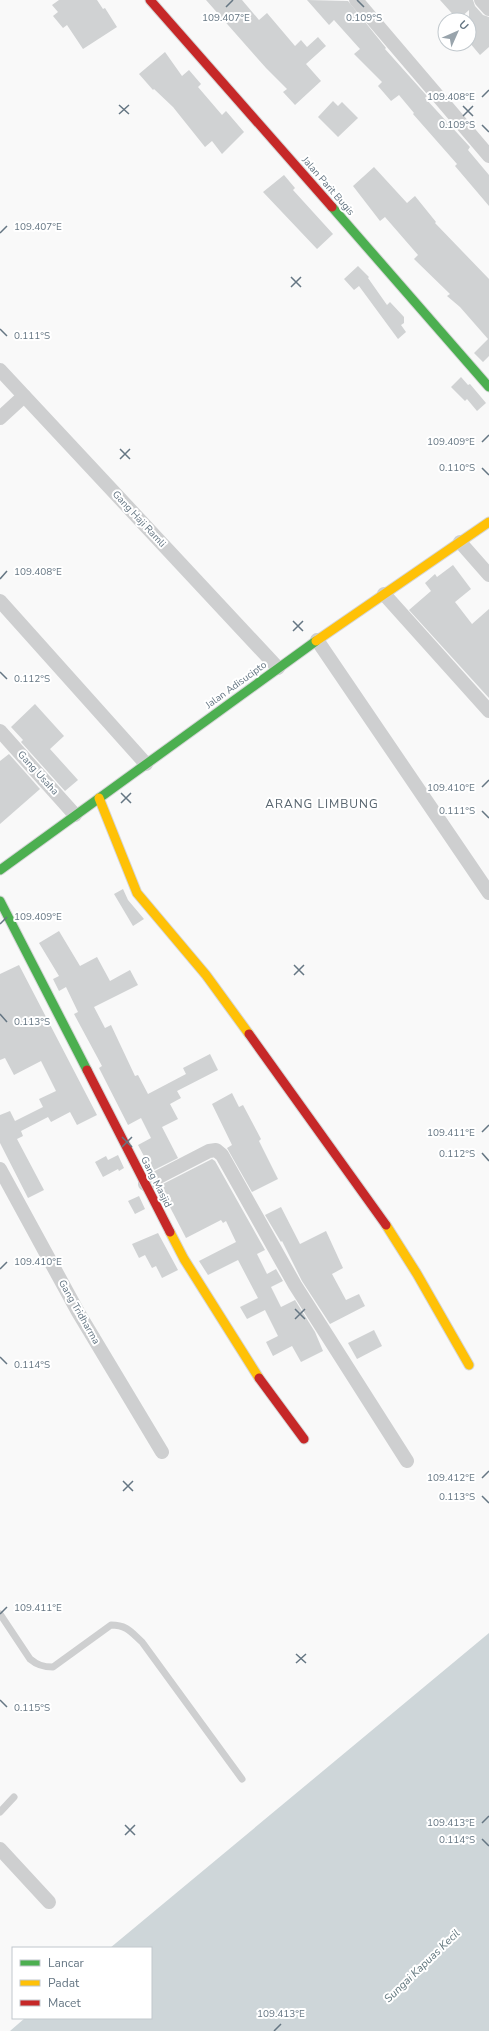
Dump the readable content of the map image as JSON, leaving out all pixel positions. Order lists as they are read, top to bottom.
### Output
{
  "streets": {
    "street": [
      "Jalan Parit Bugis",
      "Gang Haji Ramli",
      "Jalan Adisucipto",
      "Gang Usaha",
      "Gang Masjid",
      "Gang Tridharma"
    ]
  },
  "crossings": [
    ["Gang Haji Ramli", "Jalan Adisucipto"],
    ["Jalan Adisucipto", "Gang Usaha"]
  ],
  "districts": ["ARANG LIMBUNG"],
  "water": ["Sungai Kapuas Kecil"],
  "legend": ["Lancar", "Padat", "Macet"],
  "north": "top right",
  "coordinates": [
    "109.407°E",
    "0.109°S",
    "109.408°E",
    "0.111°S",
    "109.409°E",
    "0.110°S",
    "0.112°S",
    "109.410°E",
    "0.113°S",
    "109.411°E",
    "0.114°S",
    "109.412°E",
    "0.115°S",
    "109.413°E"
  ]
}
